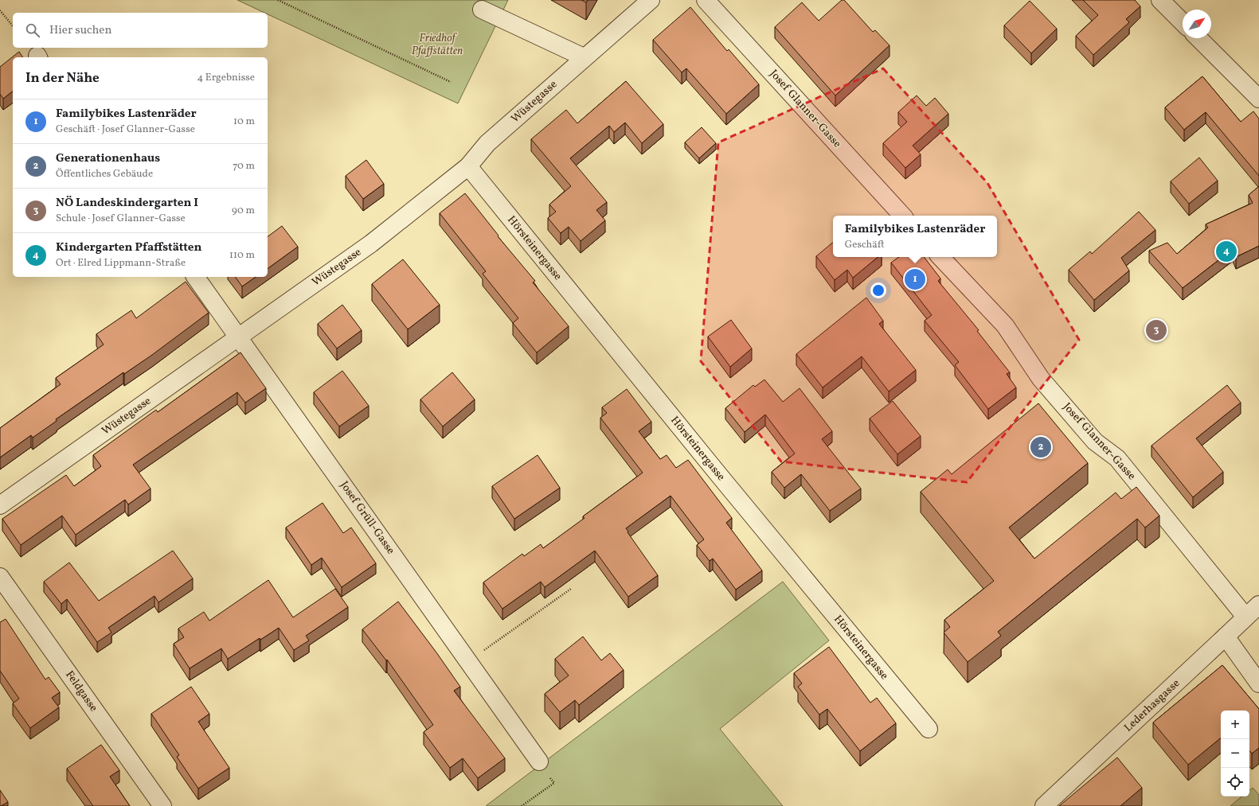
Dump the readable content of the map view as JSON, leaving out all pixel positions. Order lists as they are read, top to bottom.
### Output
{
  "streets": {
    "street": [
      "Wüstegasse",
      "Josef Glanner-Gasse",
      "Hörsteinergasse",
      "Josef Grüll-Gasse",
      "Feldgasse",
      "Lederhasgasse"
    ]
  },
  "crossings": [
    ["Wüstegasse", "Hörsteinergasse"],
    ["Wüstegasse", "Josef Grüll-Gasse"],
    ["Josef Glanner-Gasse", "Lederhasgasse"]
  ],
  "parks": ["Friedhof Pfaffstätten"],
  "north": "top right",
  "page": {
    "search": "Hier suchen",
    "heading": ["In der Nähe", "4 Ergebnisse"],
    "list": [
      {
        "mark": "1",
        "name": "Familybikes Lastenräder",
        "note": "Geschäft · Josef Glanner-Gasse",
        "value": "10 m"
      },
      {
        "mark": "2",
        "name": "Generationenhaus",
        "note": "Öffentliches Gebäude",
        "value": "70 m"
      },
      {
        "mark": "3",
        "name": "NÖ Landeskindergarten I",
        "note": "Schule · Josef Glanner-Gasse",
        "value": "90 m"
      },
      {
        "mark": "4",
        "name": "Kindergarten Pfaffstätten",
        "note": "Ort · Elred Lippmann-Straße",
        "value": "110 m"
      }
    ],
    "popup": ["Familybikes Lastenräder", "Geschäft"],
    "pins": [
      "4",
      "1",
      "3",
      "2"
    ],
    "map_buttons": ["+", "−"]
  }
}
